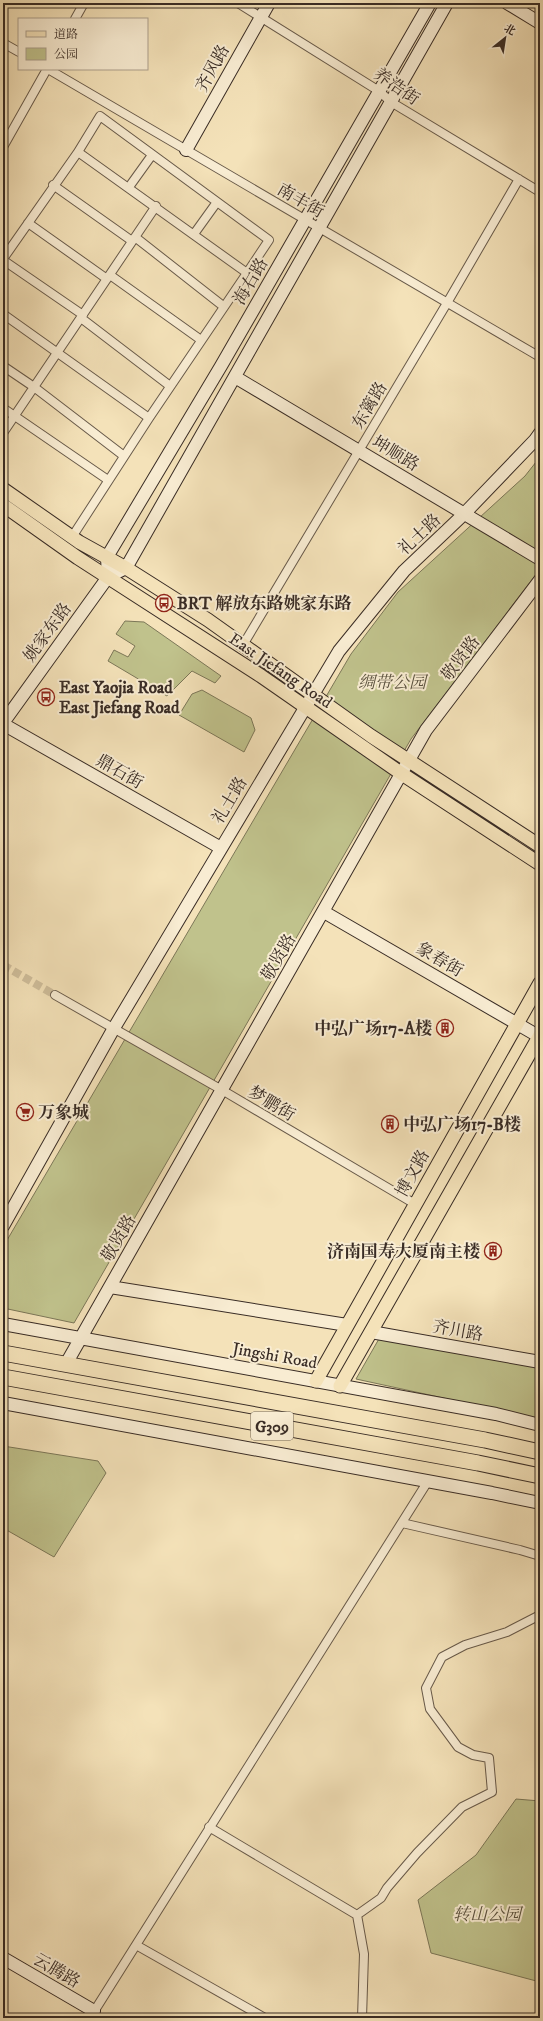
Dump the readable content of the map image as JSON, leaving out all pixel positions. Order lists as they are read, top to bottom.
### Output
{
  "streets": {
    "highway": ["G309"],
    "main road": ["East Jiefang Road", "博文路"],
    "street": [
      "齐风路",
      "养浩街",
      "南丰街",
      "海右路",
      "东篱路",
      "坤顺路",
      "礼士路",
      "姚家东路",
      "敬贤路",
      "鼎石街",
      "象春街",
      "梦鹏街",
      "齐川路",
      "Jingshi Road",
      "云腾路"
    ]
  },
  "crossings": [
    ["齐风路", "养浩街"],
    ["齐风路", "南丰街"],
    ["养浩街", "海右路"],
    ["养浩街", "东篱路"],
    ["南丰街", "海右路"],
    ["南丰街", "东篱路"],
    ["海右路", "坤顺路"],
    ["海右路", "姚家东路"],
    ["海右路", "East Jiefang Road"],
    ["东篱路", "坤顺路"],
    ["东篱路", "East Jiefang Road"],
    ["坤顺路", "礼士路"],
    ["礼士路", "East Jiefang Road"],
    ["礼士路", "鼎石街"],
    ["礼士路", "梦鹏街"],
    ["姚家东路", "East Jiefang Road"],
    ["姚家东路", "鼎石街"],
    ["敬贤路", "East Jiefang Road"],
    ["敬贤路", "象春街"],
    ["敬贤路", "梦鹏街"],
    ["敬贤路", "Jingshi Road"],
    ["敬贤路", "G309"],
    ["象春街", "博文路"],
    ["梦鹏街", "博文路"],
    ["博文路", "Jingshi Road"]
  ],
  "parks": ["绸带公园", "转山公园"],
  "places": {
    "bus stop": ["BRT 解放东路姚家东路", "East Yaojia Road East Jiefang Road"],
    "building": ["中弘广场17-A楼", "中弘广场17-B楼", "济南国寿大厦南主楼"],
    "supermarket": ["万象城"]
  },
  "legend": ["道路", "公园"],
  "north": "top right"
}
